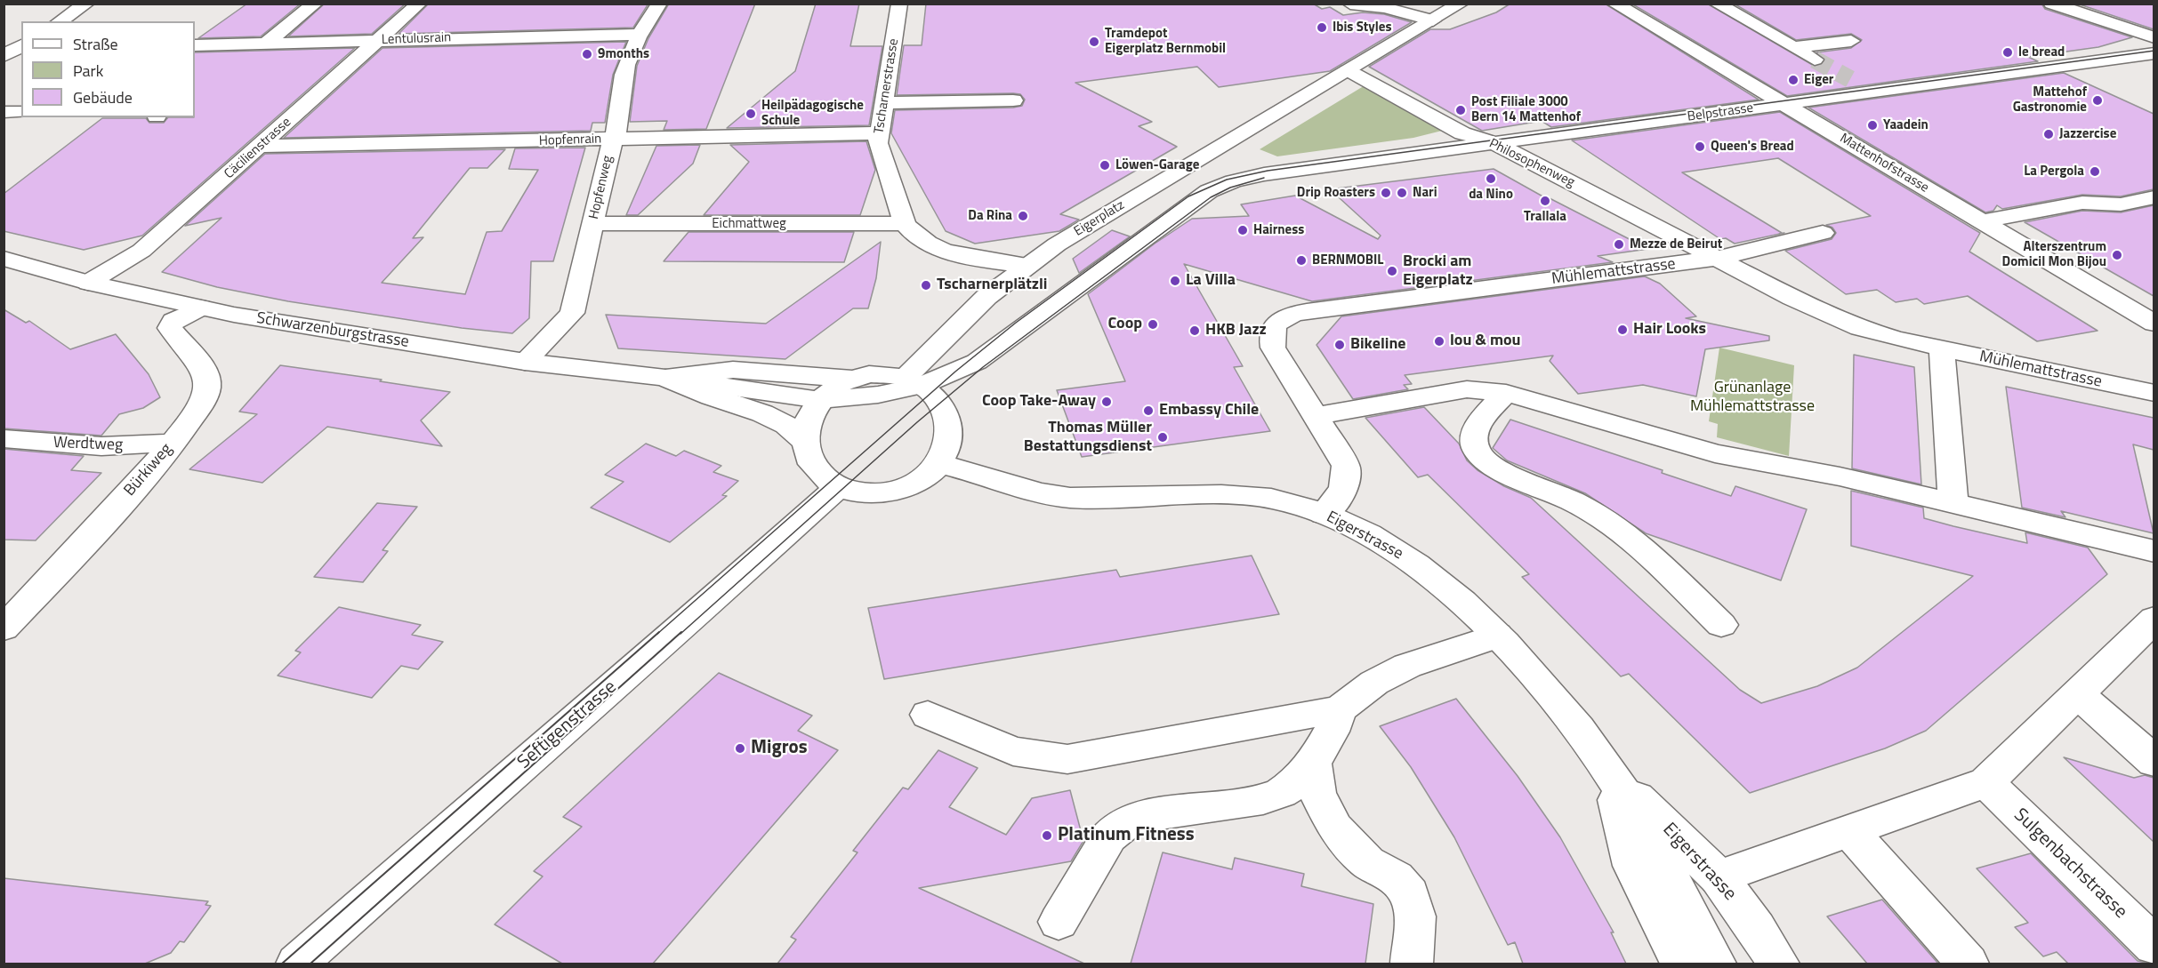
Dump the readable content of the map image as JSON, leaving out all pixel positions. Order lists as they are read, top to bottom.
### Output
{
  "streets": {
    "street": [
      "Lentulusrain",
      "Tscharnerstrasse",
      "Belpstrasse",
      "Hopfenrain",
      "Cäcilienstrasse",
      "Philosophenweg",
      "Mattenhofstrasse",
      "Hopfenweg",
      "Eigerplatz",
      "Eichmattweg",
      "Mühlemattstrasse",
      "Schwarzenburgstrasse",
      "Werdtweg",
      "Bürkiweg",
      "Eigerstrasse",
      "Seftigenstrasse",
      "Sulgenbachstrasse"
    ]
  },
  "crossings": [
    ["Lentulusrain", "Cäcilienstrasse"],
    ["Lentulusrain", "Hopfenweg"],
    ["Tscharnerstrasse", "Hopfenrain"],
    ["Tscharnerstrasse", "Eichmattweg"],
    ["Belpstrasse", "Philosophenweg"],
    ["Belpstrasse", "Mattenhofstrasse"],
    ["Belpstrasse", "Eigerplatz"],
    ["Belpstrasse", "Schwarzenburgstrasse"],
    ["Belpstrasse", "Eigerstrasse"],
    ["Belpstrasse", "Seftigenstrasse"],
    ["Hopfenrain", "Cäcilienstrasse"],
    ["Hopfenrain", "Hopfenweg"],
    ["Cäcilienstrasse", "Schwarzenburgstrasse"],
    ["Philosophenweg", "Eigerplatz"],
    ["Philosophenweg", "Mühlemattstrasse"],
    ["Hopfenweg", "Eichmattweg"],
    ["Hopfenweg", "Schwarzenburgstrasse"],
    ["Eigerplatz", "Schwarzenburgstrasse"],
    ["Eigerplatz", "Eigerstrasse"],
    ["Eigerplatz", "Seftigenstrasse"],
    ["Mühlemattstrasse", "Eigerstrasse"],
    ["Schwarzenburgstrasse", "Bürkiweg"],
    ["Schwarzenburgstrasse", "Eigerstrasse"],
    ["Schwarzenburgstrasse", "Seftigenstrasse"],
    ["Werdtweg", "Bürkiweg"],
    ["Eigerstrasse", "Seftigenstrasse"]
  ],
  "parks": ["Grünanlage Mühlemattstrasse"],
  "places": [
    "Ibis Styles",
    "Tramdepot Eigerplatz Bernmobil",
    "le bread",
    "9months",
    "Eiger",
    "Mattehof Gastronomie",
    "Post Filiale 3000 Bern 14 Mattenhof",
    "Heilpädagogische Schule",
    "Yaadein",
    "Jazzercise",
    "Queen's Bread",
    "Löwen-Garage",
    "La Pergola",
    "da Nino",
    "Drip Roasters",
    "Nari",
    "Trallala",
    "Da Rina",
    "Hairness",
    "Mezze de Beirut",
    "Alterszentrum Domicil Mon Bijou",
    "BERNMOBIL",
    "Brocki am Eigerplatz",
    "La Villa",
    "Tscharnerplätzli",
    "Coop",
    "Hair Looks",
    "HKB Jazz",
    "lou & mou",
    "Bikeline",
    "Coop Take-Away",
    "Embassy Chile",
    "Thomas Müller Bestattungsdienst",
    "Migros",
    "Platinum Fitness"
  ],
  "legend": ["Straße", "Park", "Gebäude"]
}
